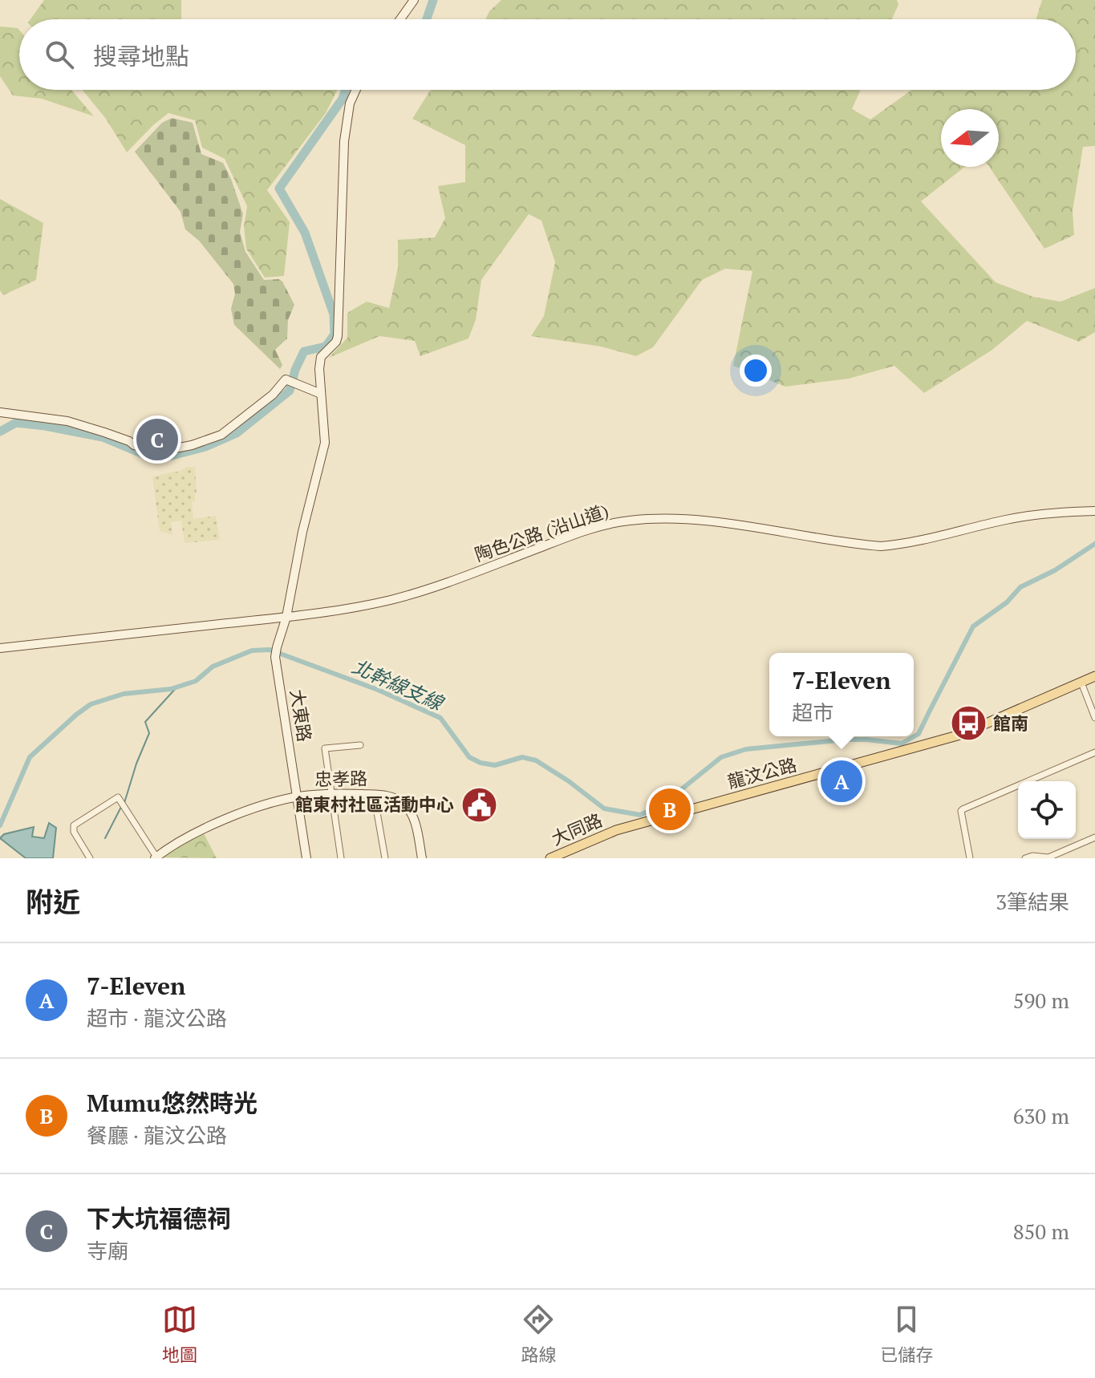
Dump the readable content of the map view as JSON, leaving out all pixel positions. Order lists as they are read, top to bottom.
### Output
{
  "streets": {
    "main road": ["龍汶公路", "大同路"],
    "street": ["陶色公路 (沿山道)", "大東路", "忠孝路"]
  },
  "crossings": [
    ["陶色公路 (沿山道)", "大東路"],
    ["大東路", "忠孝路"],
    ["龍汶公路", "大同路"]
  ],
  "water": ["北幹線支線"],
  "places": {
    "bus stop": ["館南"],
    "public building": ["館東村社區活動中心"]
  },
  "north": "left",
  "page": {
    "search": "搜尋地點",
    "pins": ["C", "A", "B"],
    "popup": ["7-Eleven", "超市"],
    "heading": ["附近", "3筆結果"],
    "list": [
      {
        "mark": "A",
        "name": "7-Eleven",
        "note": "超市 · 龍汶公路",
        "value": "590 m"
      },
      {
        "mark": "B",
        "name": "Mumu悠然時光",
        "note": "餐廳 · 龍汶公路",
        "value": "630 m"
      },
      {
        "mark": "C",
        "name": "下大坑福德祠",
        "note": "寺廟",
        "value": "850 m"
      }
    ],
    "nav": ["地圖", "路線", "已儲存"]
  }
}
